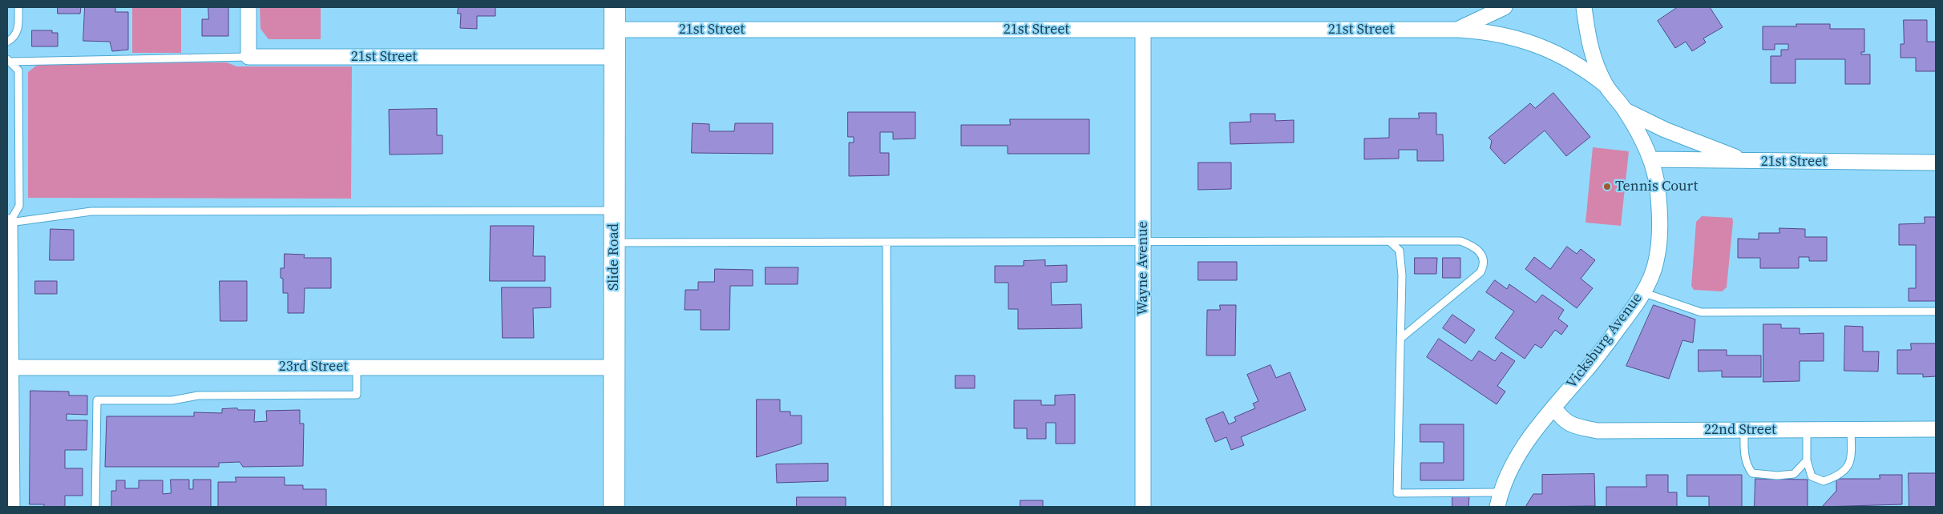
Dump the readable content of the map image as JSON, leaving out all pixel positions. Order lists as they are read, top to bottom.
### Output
{
  "streets": {
    "main road": ["Slide Road"],
    "street": [
      "21st Street",
      "Wayne Avenue",
      "Vicksburg Avenue",
      "23rd Street",
      "22nd Street"
    ]
  },
  "crossings": [
    ["21st Street", "Slide Road"],
    ["21st Street", "Wayne Avenue"],
    ["21st Street", "Vicksburg Avenue"],
    ["Slide Road", "23rd Street"],
    ["Vicksburg Avenue", "22nd Street"]
  ],
  "places": ["Tennis Court"]
}
